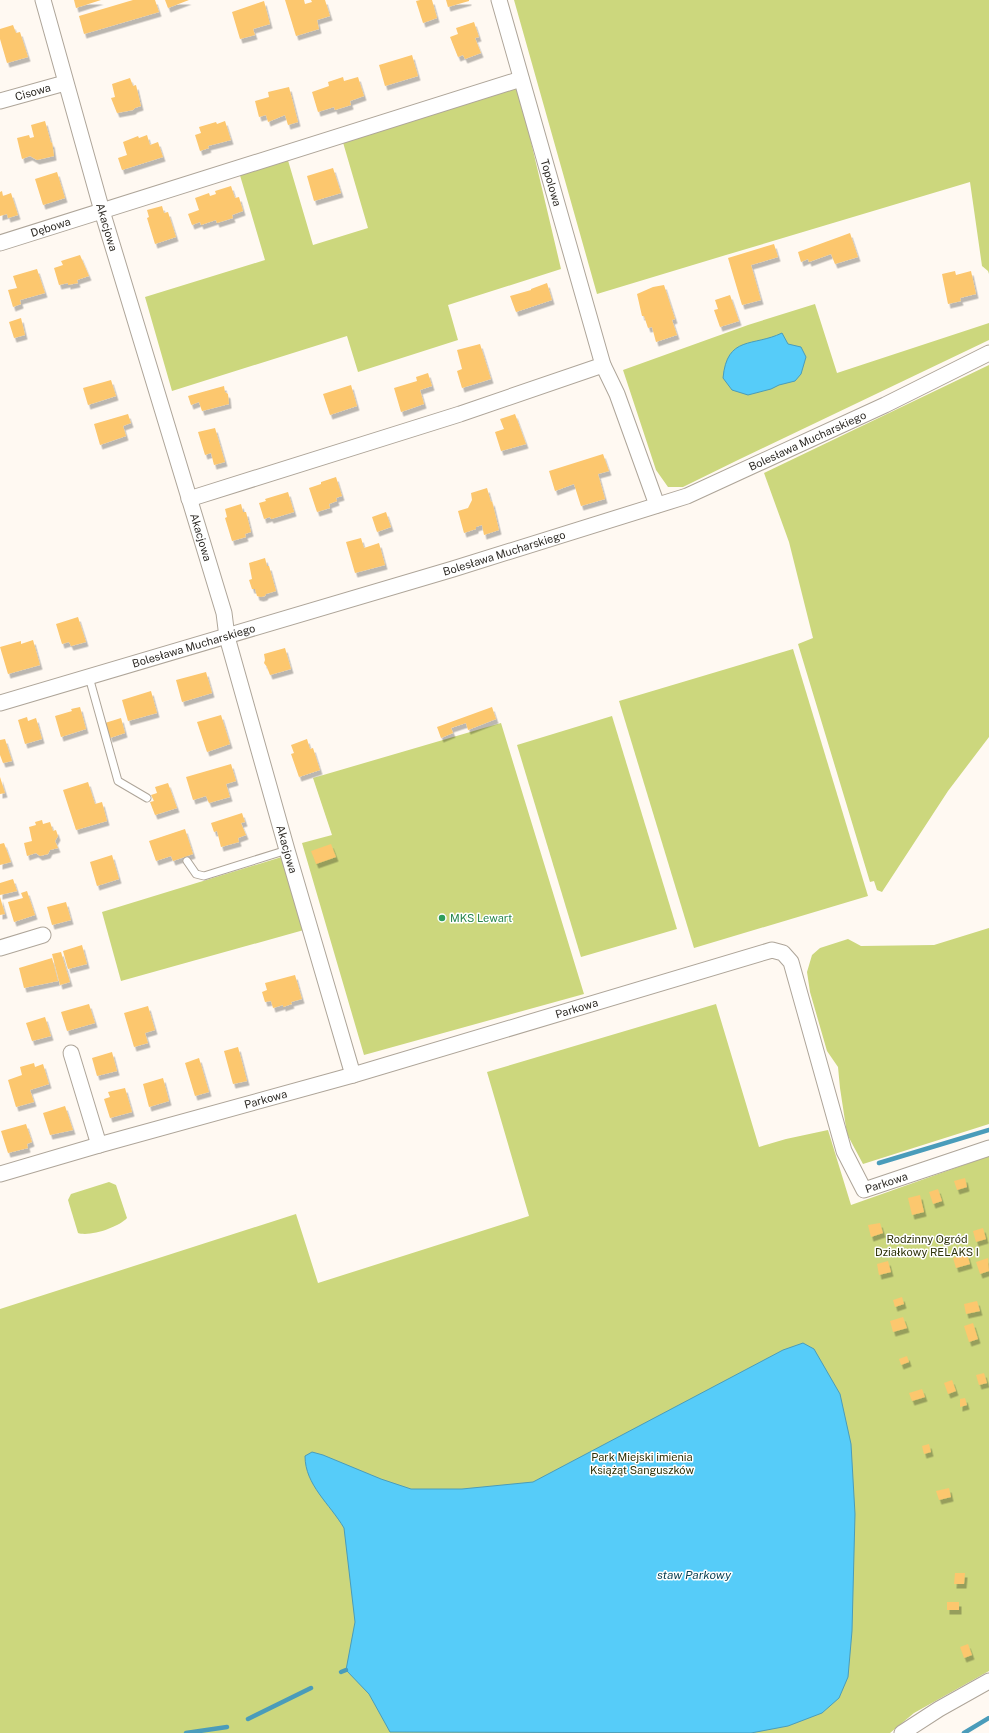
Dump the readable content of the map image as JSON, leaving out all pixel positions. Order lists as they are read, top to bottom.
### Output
{
  "streets": {
    "street": [
      "Cisowa",
      "Topolowa",
      "Dębowa",
      "Akacjowa",
      "Bolesława Mucharskiego",
      "Parkowa"
    ]
  },
  "crossings": [
    ["Cisowa", "Akacjowa"],
    ["Topolowa", "Dębowa"],
    ["Topolowa", "Bolesława Mucharskiego"],
    ["Dębowa", "Akacjowa"],
    ["Akacjowa", "Bolesława Mucharskiego"],
    ["Akacjowa", "Parkowa"]
  ],
  "water": ["staw Parkowy"],
  "parks": ["Rodzinny Ogród Działkowy RELAKS I", "Park Miejski imienia Książąt Sanguszków"],
  "places": ["MKS Lewart"]
}
